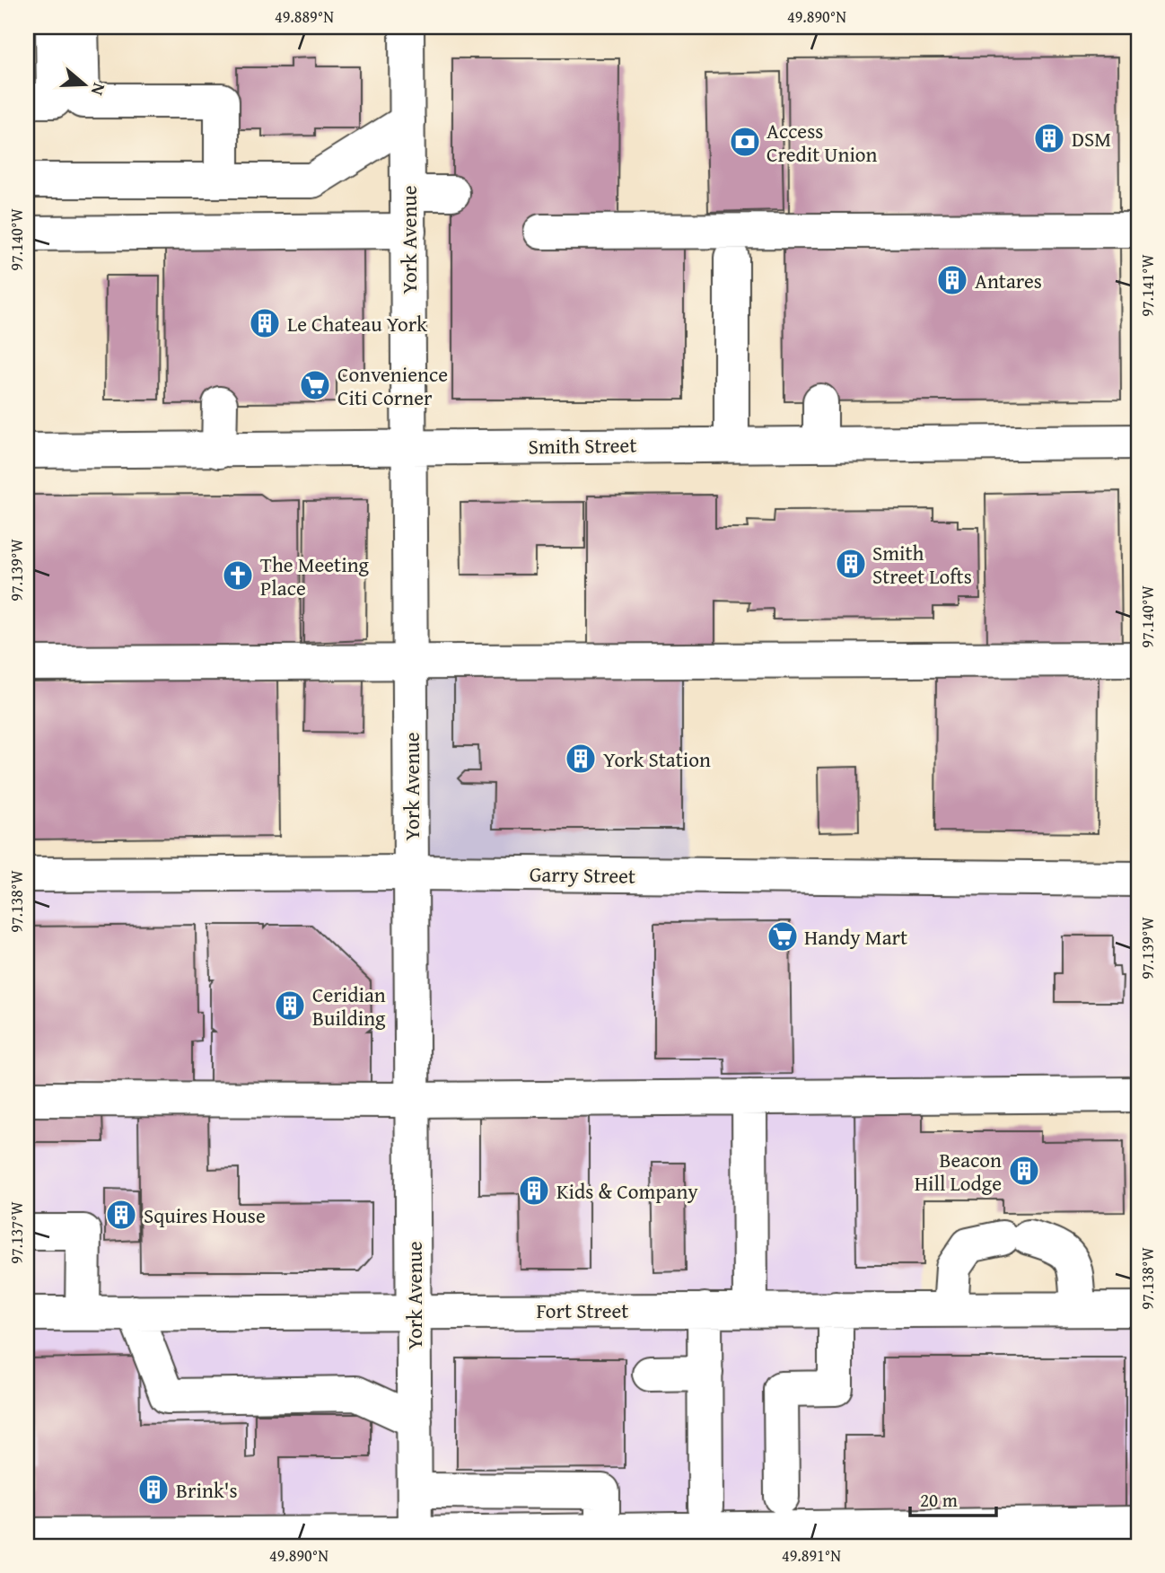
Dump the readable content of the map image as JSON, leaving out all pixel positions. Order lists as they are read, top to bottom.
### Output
{
  "streets": {
    "main road": [
      "York Avenue",
      "Smith Street",
      "Garry Street",
      "Fort Street"
    ]
  },
  "crossings": [
    ["York Avenue", "Smith Street"],
    ["York Avenue", "Garry Street"],
    ["York Avenue", "Fort Street"]
  ],
  "places": {
    "building": [
      "DSM",
      "Antares",
      "Le Chateau York",
      "Smith Street Lofts",
      "York Station",
      "Ceridian Building",
      "Beacon Hill Lodge",
      "Kids & Company",
      "Squires House",
      "Brink's"
    ],
    "bank": ["Access Credit Union"],
    "supermarket": ["Convenience Citi Corner", "Handy Mart"],
    "church": ["The Meeting Place"]
  },
  "scale_bar": "20 m",
  "north": "right",
  "coordinates": [
    "49.889°N",
    "49.890°N",
    "97.140°W",
    "97.141°W",
    "97.139°W",
    "97.138°W",
    "97.137°W",
    "49.891°N"
  ]
}
